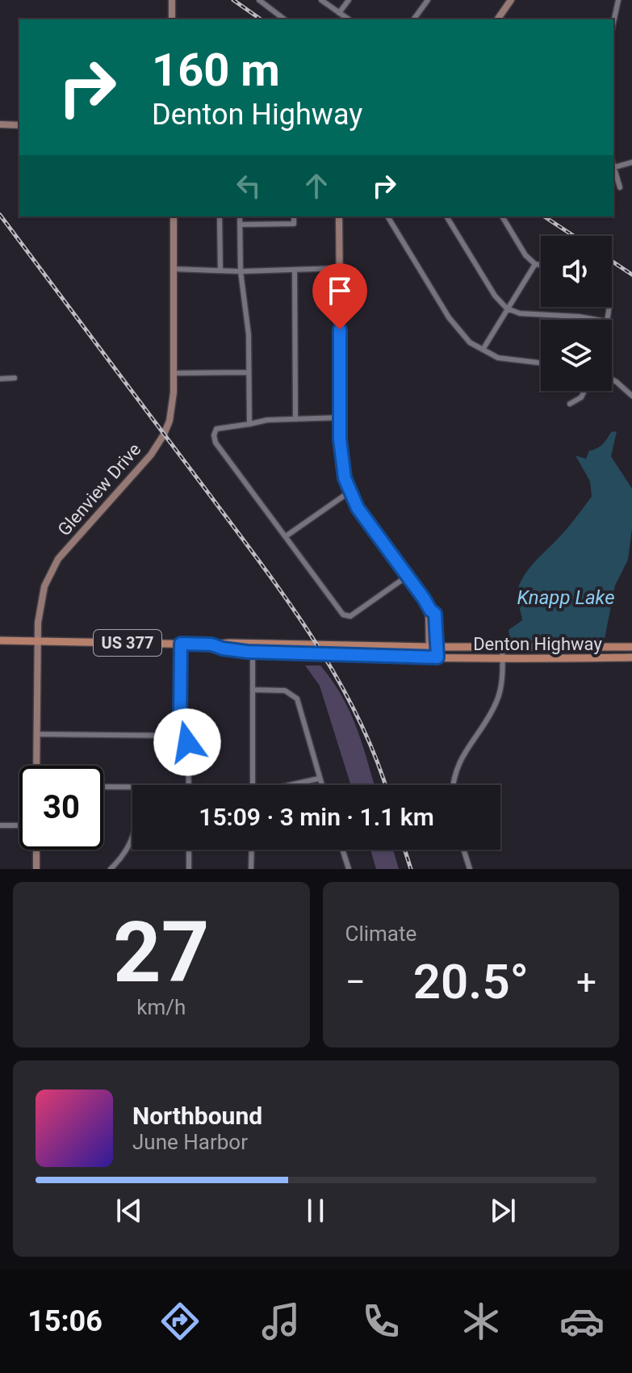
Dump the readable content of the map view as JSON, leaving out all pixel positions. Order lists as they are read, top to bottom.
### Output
{
  "streets": {
    "main road": ["Glenview Drive", "US 377", "Denton Highway"]
  },
  "crossings": [
    ["Glenview Drive", "Denton Highway"]
  ],
  "water": ["Knapp Lake"],
  "page": {
    "turn": ["160 m", "Denton Highway"],
    "limit": "30",
    "trip": "15:09 · 3 min · 1.1 km",
    "tile": [
      ["27", "km/h"],
      "Climate"
    ],
    "heat": ["−", "20.5°", "+"],
    "song": ["Northbound", "June Harbor"],
    "tabs": "15:06"
  }
}
